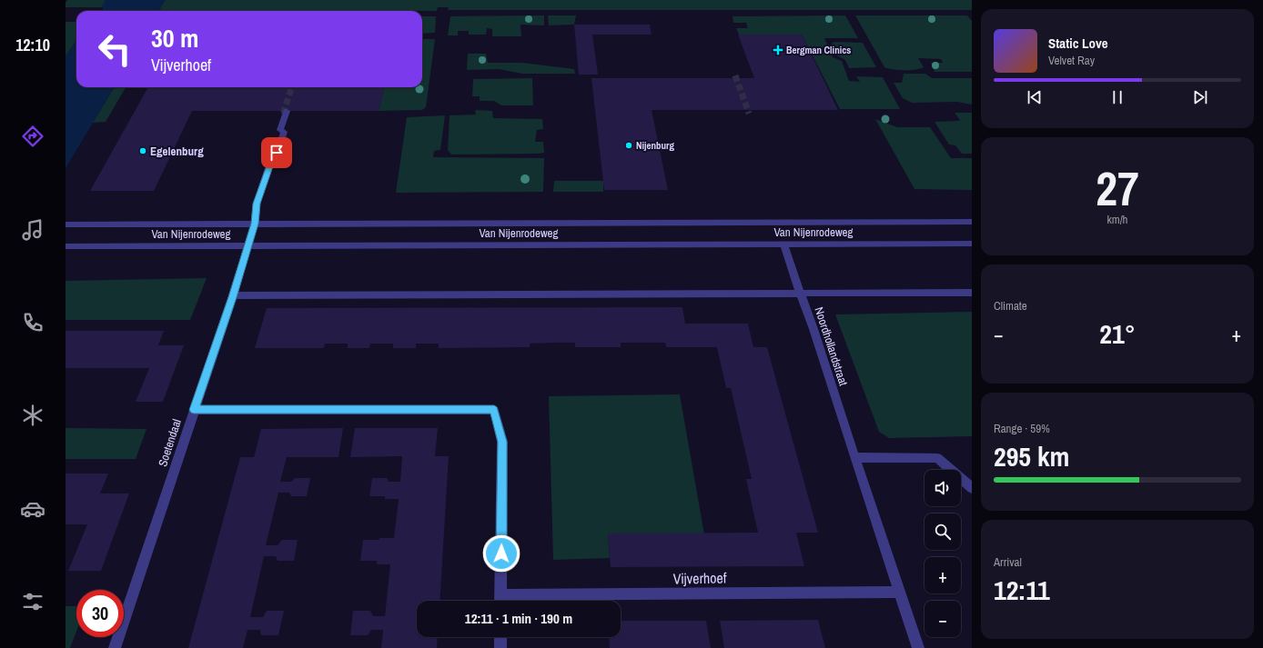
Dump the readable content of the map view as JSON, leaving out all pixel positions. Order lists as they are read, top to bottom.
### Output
{
  "streets": {
    "street": [
      "Van Nijenrodeweg",
      "Noordhollandstraat",
      "Soetendaal",
      "Vijverhoef"
    ]
  },
  "crossings": [
    ["Van Nijenrodeweg", "Noordhollandstraat"],
    ["Van Nijenrodeweg", "Soetendaal"],
    ["Noordhollandstraat", "Vijverhoef"],
    ["Soetendaal", "Vijverhoef"]
  ],
  "places": {
    "health": ["Bergman Clinics"],
    "other": ["Nijenburg", "Egelenburg"]
  },
  "page": {
    "tabs": "12:10",
    "turn": ["30 m", "Vijverhoef"],
    "song": ["Static Love", "Velvet Ray"],
    "tile": [
      ["27", "km/h"],
      "Climate",
      ["Range · 59%", "295 km"],
      ["Arrival", "12:11"]
    ],
    "heat": ["−", "21°", "+"],
    "map_buttons": ["+", "−"],
    "limit": "30",
    "trip": "12:11 · 1 min · 190 m"
  }
}
